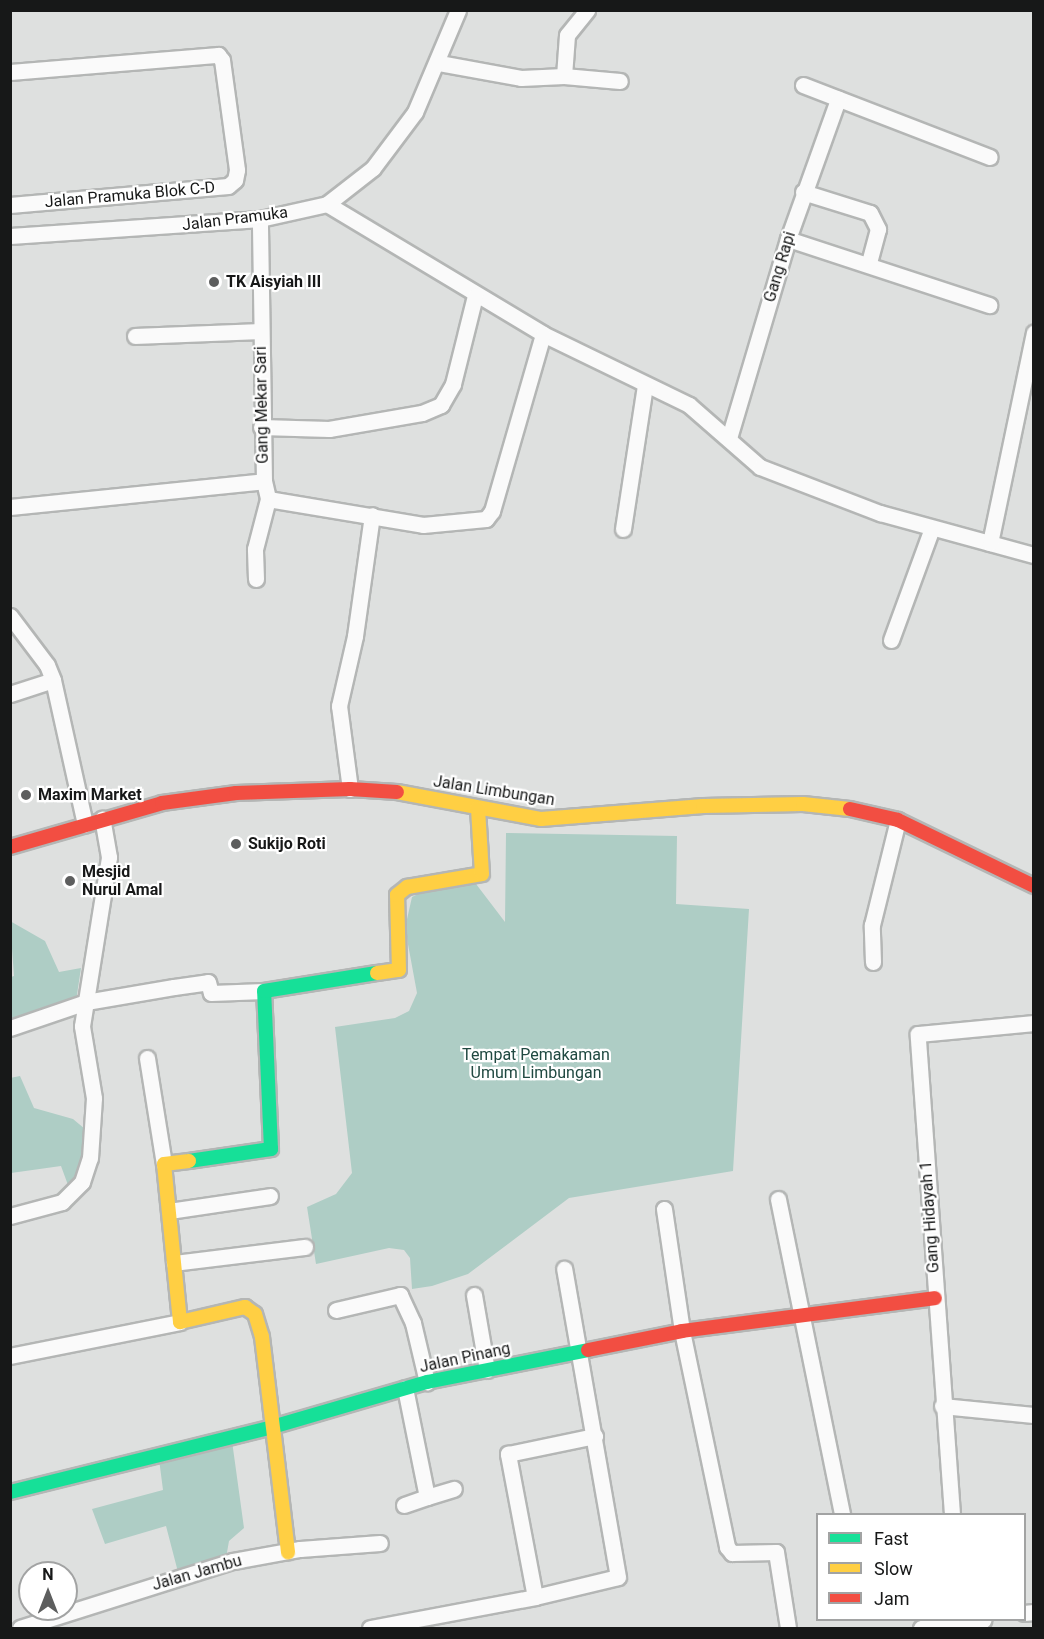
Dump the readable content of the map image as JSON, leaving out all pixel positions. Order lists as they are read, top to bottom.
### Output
{
  "streets": {
    "street": [
      "Jalan Pramuka Blok C-D",
      "Jalan Pramuka",
      "Gang Rapi",
      "Gang Mekar Sari",
      "Jalan Limbungan",
      "Gang Hidayah 1",
      "Jalan Pinang",
      "Jalan Jambu"
    ]
  },
  "crossings": [
    ["Jalan Pramuka", "Gang Mekar Sari"],
    ["Gang Hidayah 1", "Jalan Pinang"]
  ],
  "parks": ["Tempat Pemakaman Umum Limbungan"],
  "places": [
    "TK Aisyiah III",
    "Maxim Market",
    "Sukijo Roti",
    "Mesjid Nurul Amal"
  ],
  "legend": ["Fast", "Slow", "Jam"],
  "north": "top"
}
